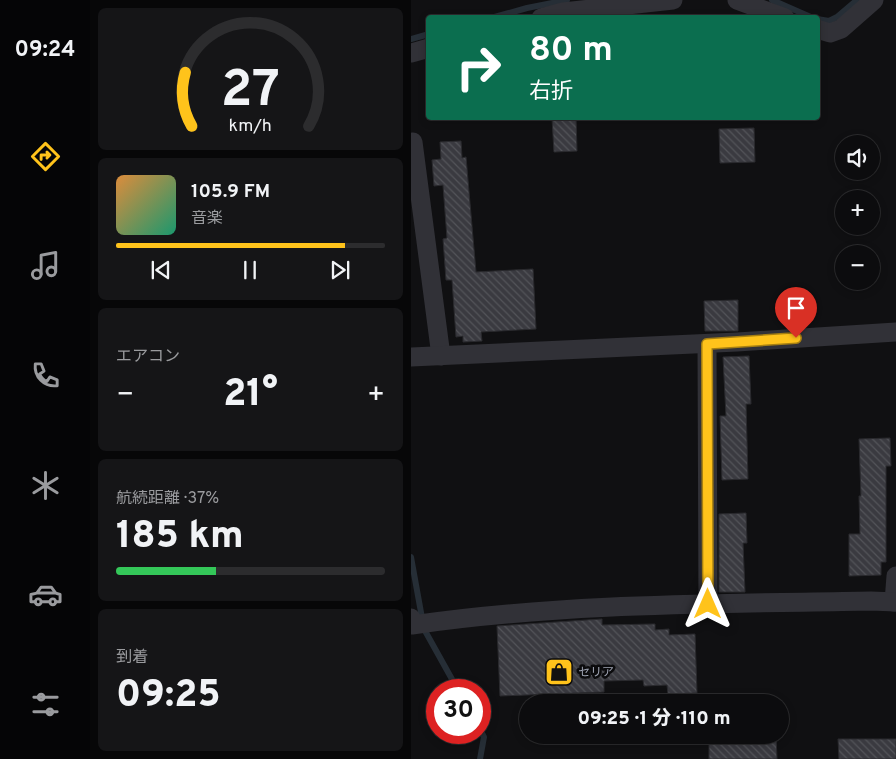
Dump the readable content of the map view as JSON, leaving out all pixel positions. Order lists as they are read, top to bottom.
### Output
{
  "places": {
    "shop": ["セリア"]
  },
  "page": {
    "tabs": "09:24",
    "turn": ["80 m", "右折"],
    "map_buttons": ["+", "−"],
    "song": ["105.9 FM", "音楽"],
    "tile": [
      "エアコン",
      ["航続距離 · 37%", "185 km"],
      ["到着", "09:25"]
    ],
    "heat": ["−", "21°", "+"],
    "limit": "30",
    "trip": "09:25 · 1 分 · 110 m",
    "gauge": ["27", "km/h"]
  }
}
